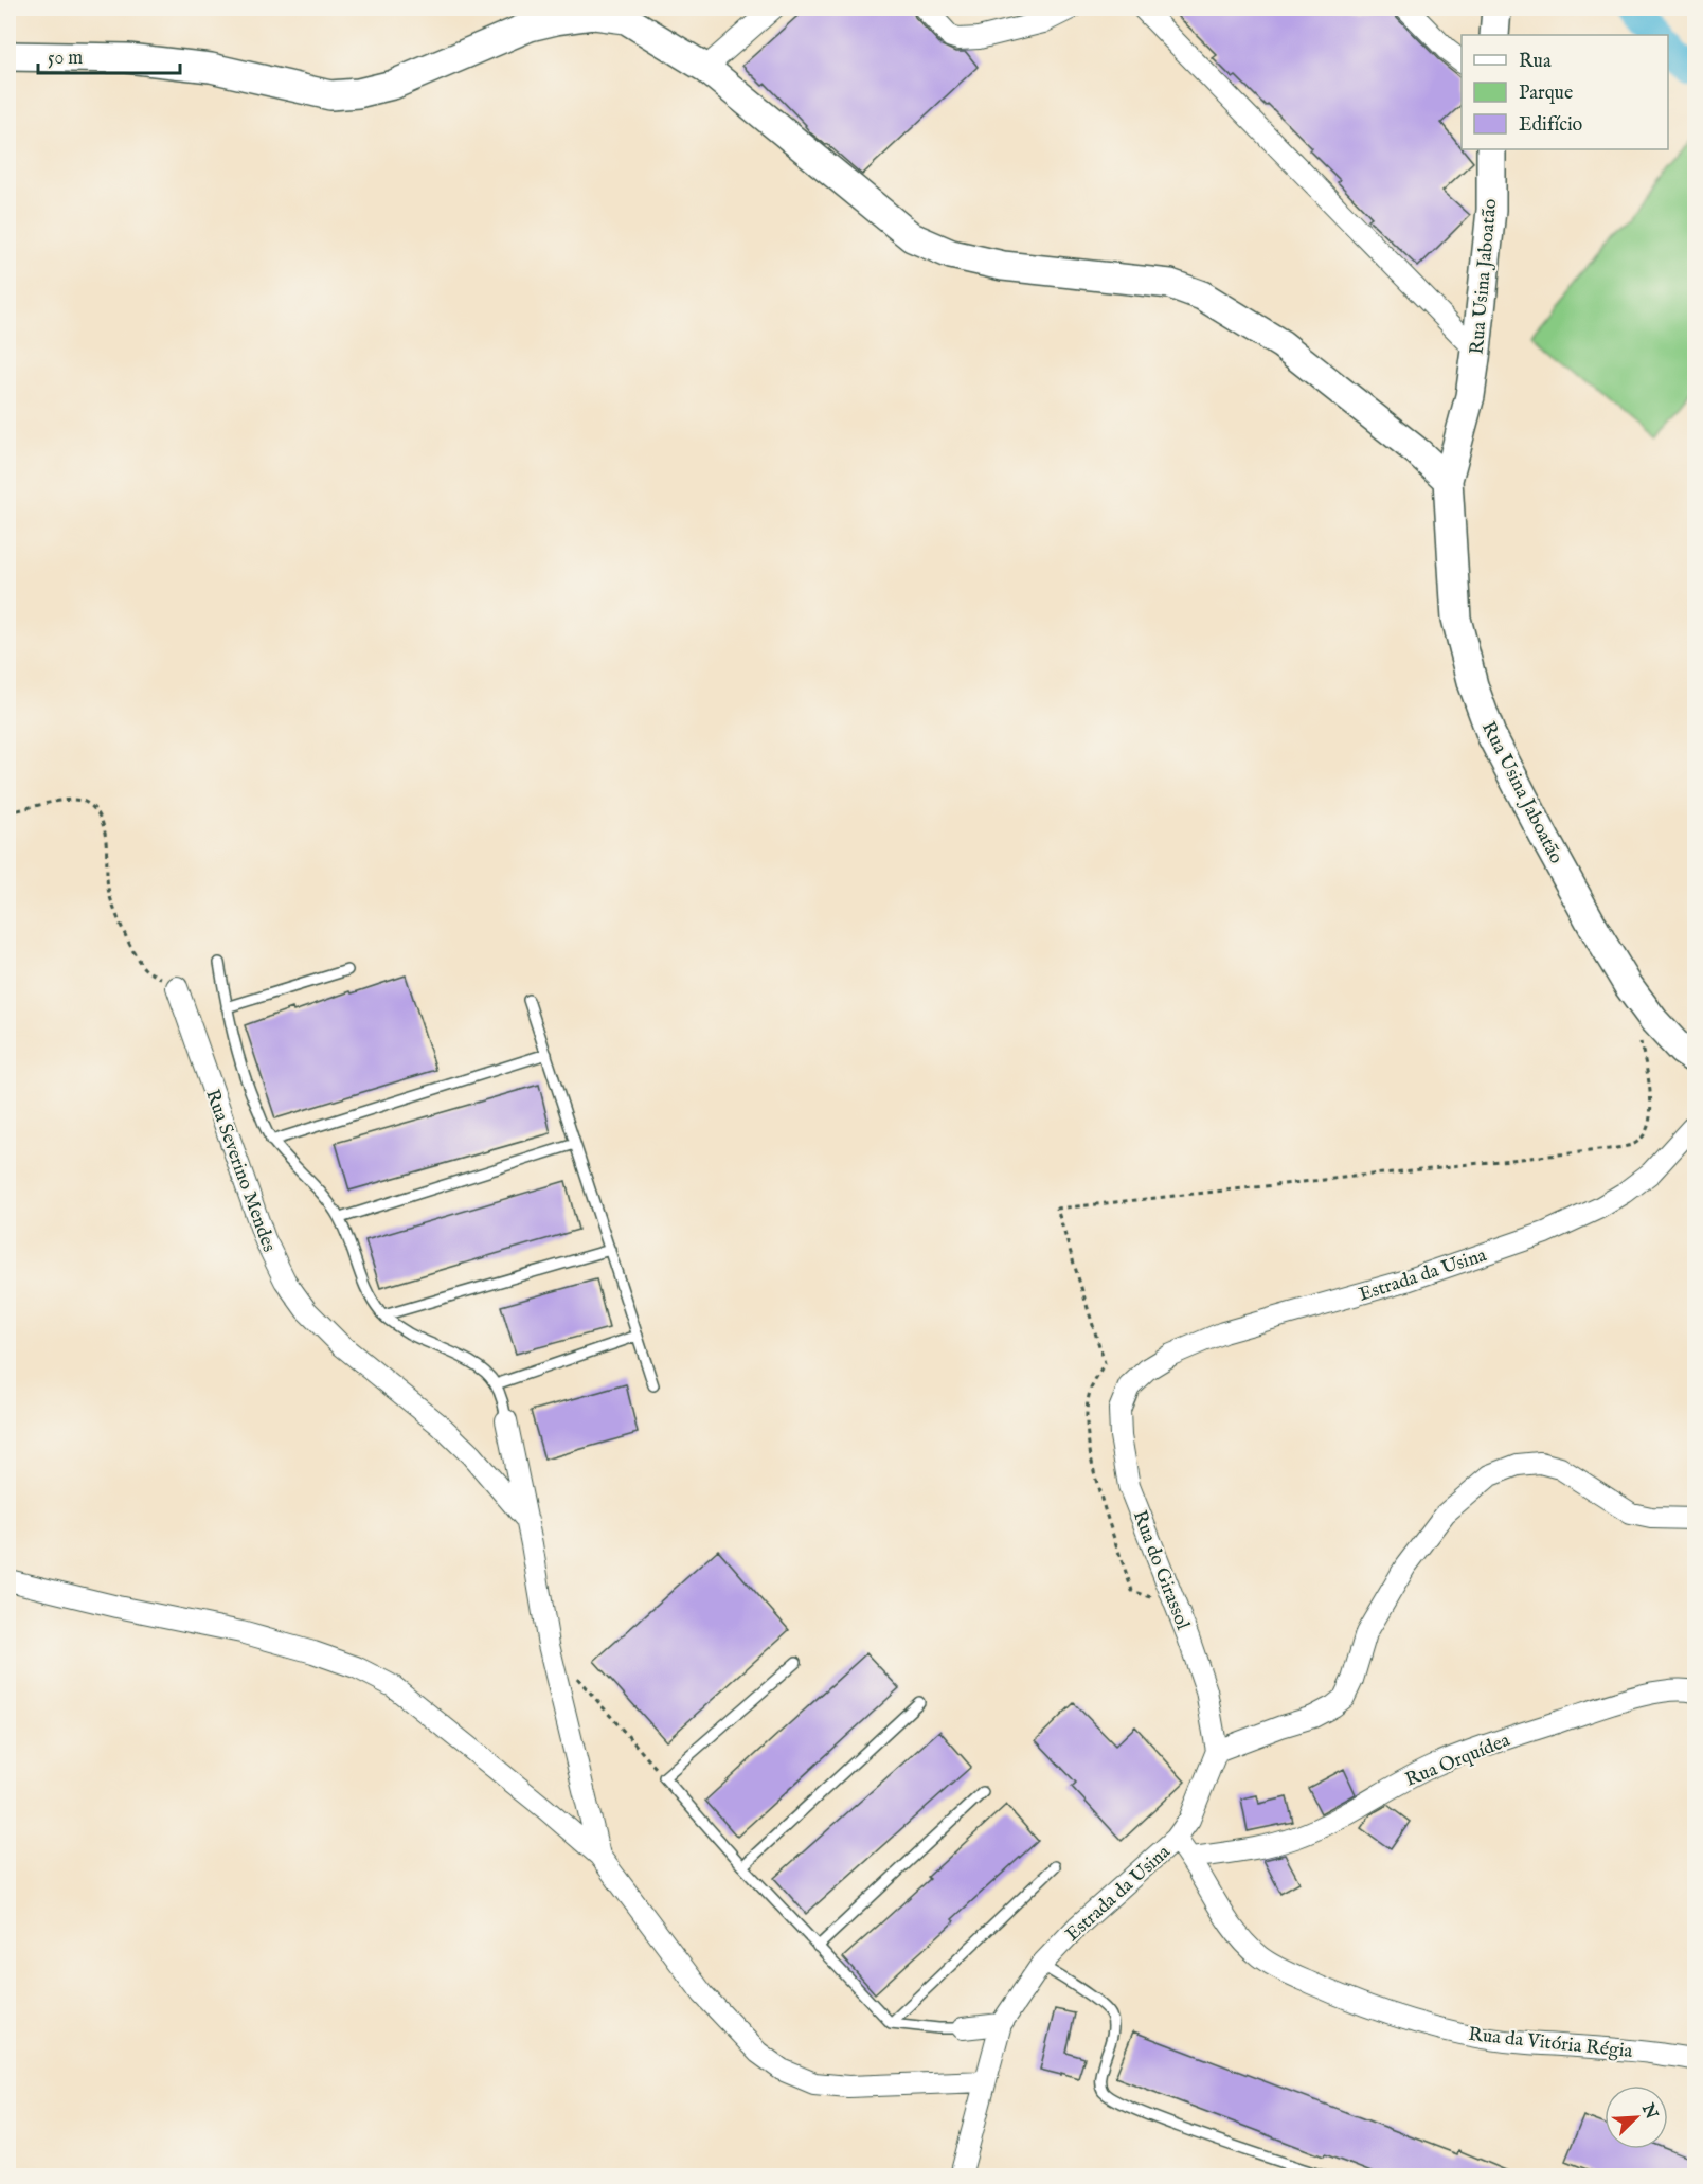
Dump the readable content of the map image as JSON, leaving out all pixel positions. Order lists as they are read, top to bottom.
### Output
{
  "streets": {
    "street": [
      "Rua Usina Jaboatão",
      "Rua Severino Mendes",
      "Estrada da Usina",
      "Rua do Girassol",
      "Rua Orquídea",
      "Rua da Vitória Régia"
    ]
  },
  "crossings": [
    ["Estrada da Usina", "Rua do Girassol"],
    ["Estrada da Usina", "Rua da Vitória Régia"],
    ["Rua Orquídea", "Rua da Vitória Régia"]
  ],
  "legend": ["Rua", "Parque", "Edifício"],
  "scale_bar": "50 m",
  "north": "top right"
}
